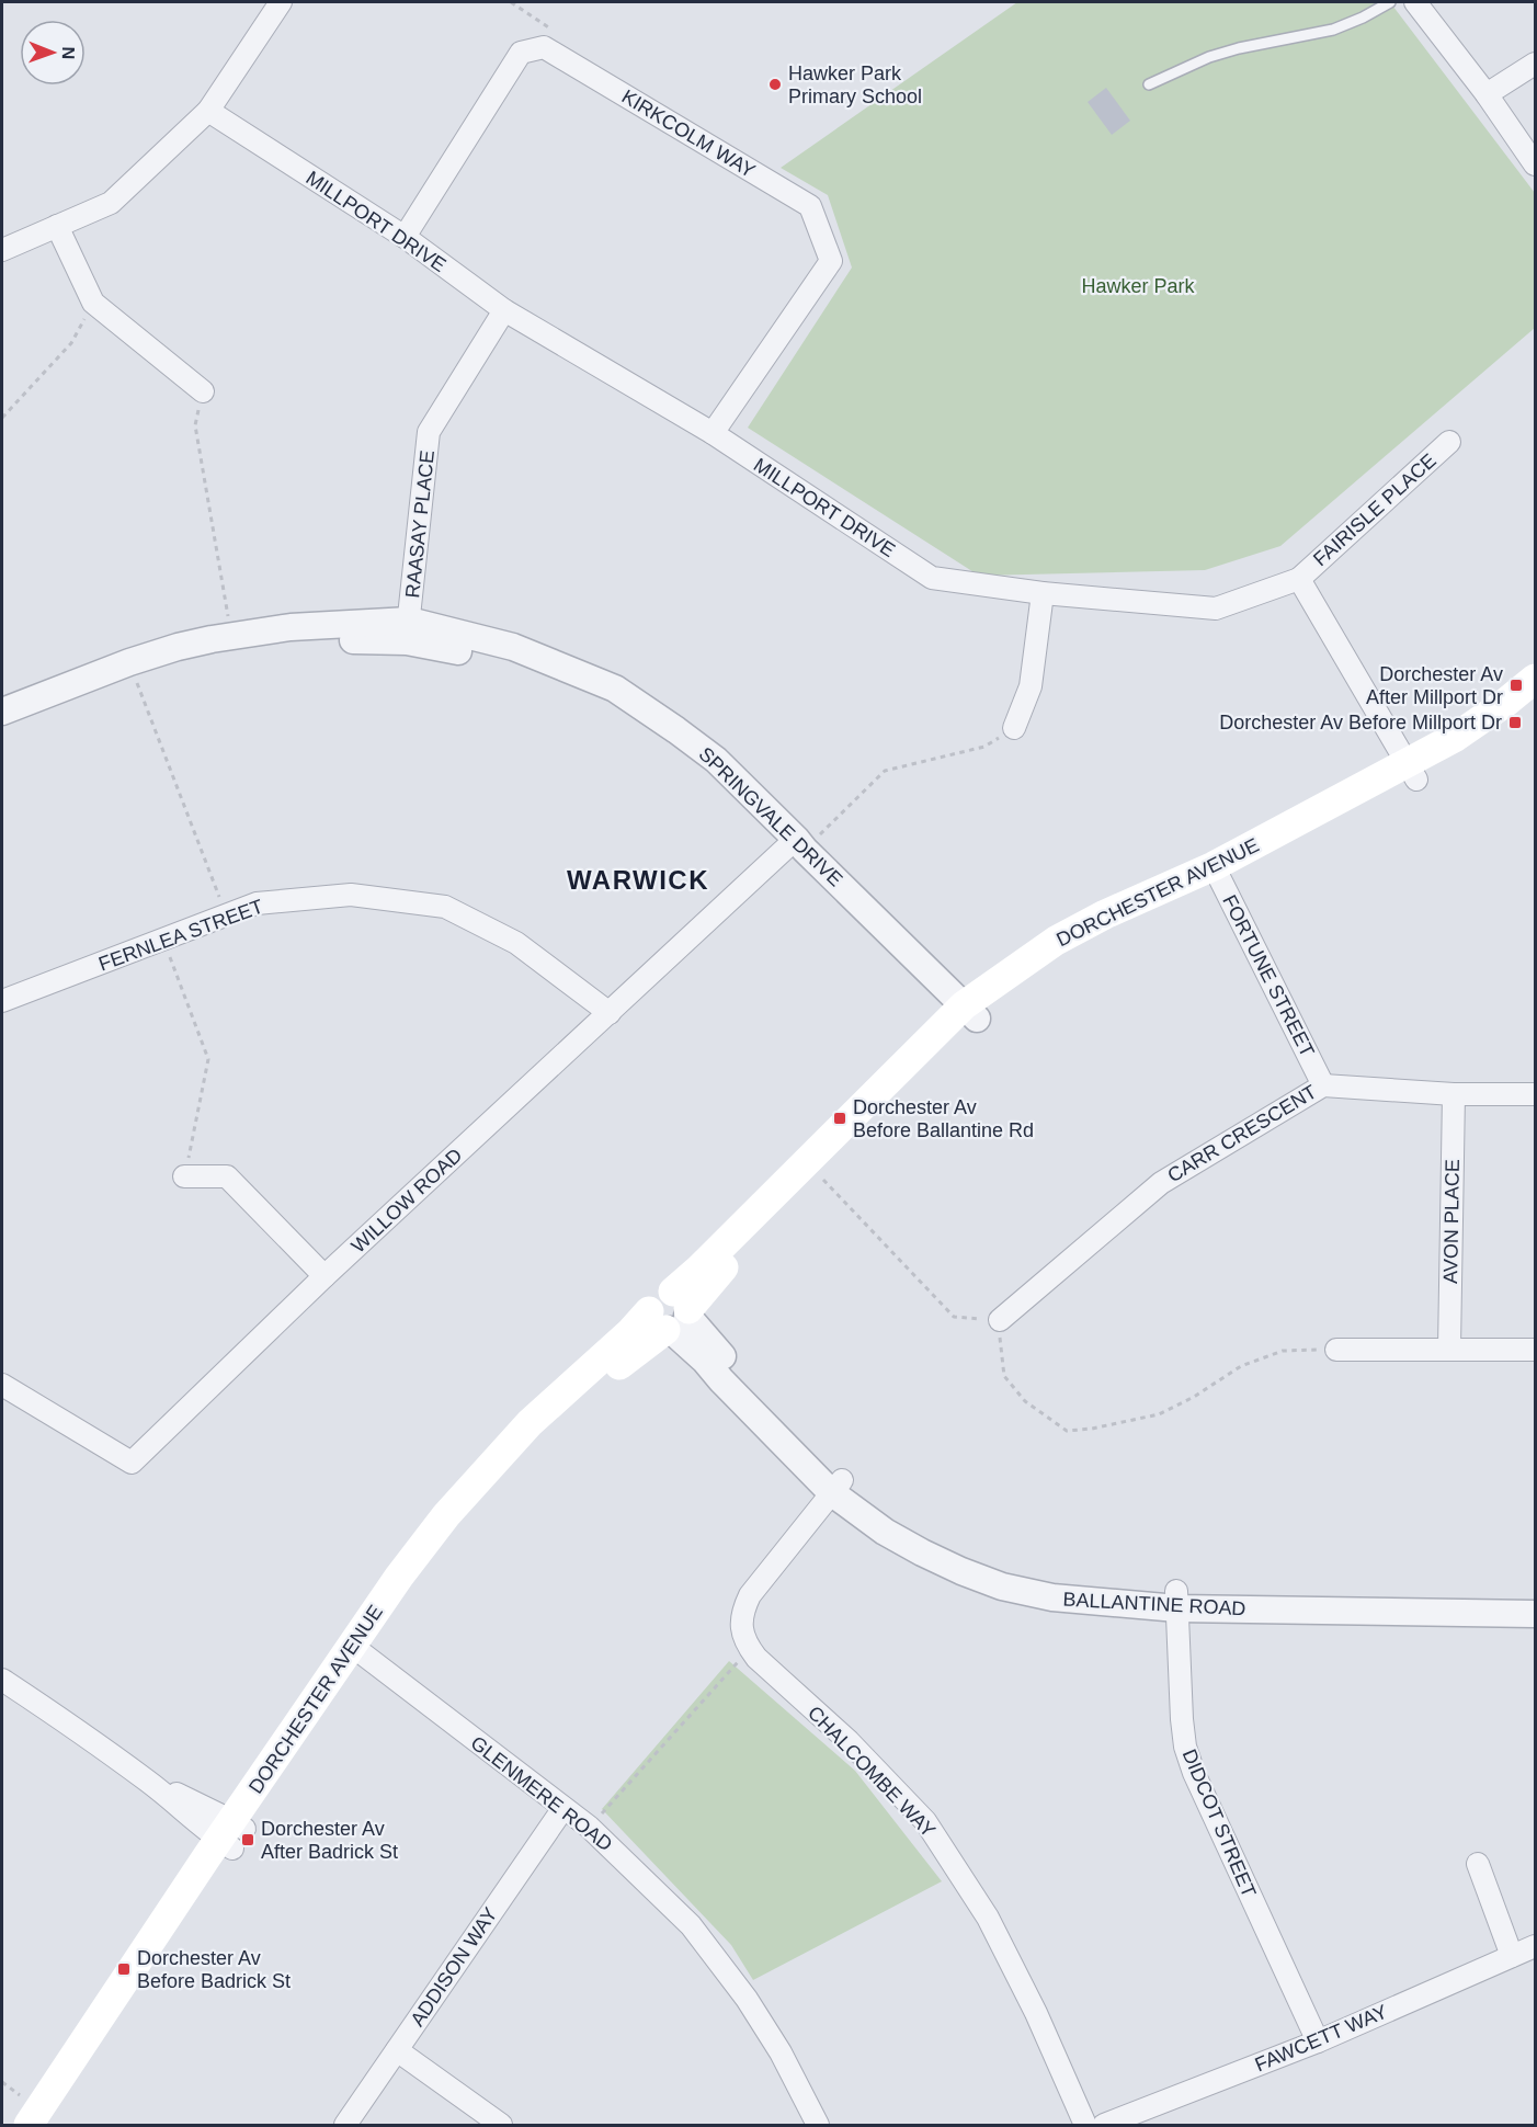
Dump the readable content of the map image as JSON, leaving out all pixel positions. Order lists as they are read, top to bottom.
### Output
{
  "streets": {
    "main road": ["DORCHESTER AVENUE"],
    "street": [
      "KIRKCOLM WAY",
      "MILLPORT DRIVE",
      "FAIRISLE PLACE",
      "RAASAY PLACE",
      "SPRINGVALE DRIVE",
      "FERNLEA STREET",
      "FORTUNE STREET",
      "CARR CRESCENT",
      "WILLOW ROAD",
      "AVON PLACE",
      "BALLANTINE ROAD",
      "CHALCOMBE WAY",
      "GLENMERE ROAD",
      "DIDCOT STREET",
      "ADDISON WAY",
      "FAWCETT WAY"
    ]
  },
  "crossings": [
    ["KIRKCOLM WAY", "MILLPORT DRIVE"],
    ["MILLPORT DRIVE", "FAIRISLE PLACE"],
    ["MILLPORT DRIVE", "RAASAY PLACE"],
    ["RAASAY PLACE", "SPRINGVALE DRIVE"],
    ["SPRINGVALE DRIVE", "DORCHESTER AVENUE"],
    ["SPRINGVALE DRIVE", "WILLOW ROAD"],
    ["DORCHESTER AVENUE", "FORTUNE STREET"],
    ["DORCHESTER AVENUE", "BALLANTINE ROAD"],
    ["DORCHESTER AVENUE", "GLENMERE ROAD"],
    ["FERNLEA STREET", "WILLOW ROAD"],
    ["FORTUNE STREET", "CARR CRESCENT"],
    ["CARR CRESCENT", "AVON PLACE"],
    ["BALLANTINE ROAD", "DIDCOT STREET"],
    ["GLENMERE ROAD", "ADDISON WAY"],
    ["DIDCOT STREET", "FAWCETT WAY"]
  ],
  "districts": ["WARWICK"],
  "parks": ["Hawker Park"],
  "places": {
    "other": ["Hawker Park Primary School"],
    "transit": [
      "Dorchester Av After Millport Dr",
      "Dorchester Av Before Millport Dr",
      "Dorchester Av Before Ballantine Rd",
      "Dorchester Av After Badrick St",
      "Dorchester Av Before Badrick St"
    ]
  },
  "north": "right"
}
